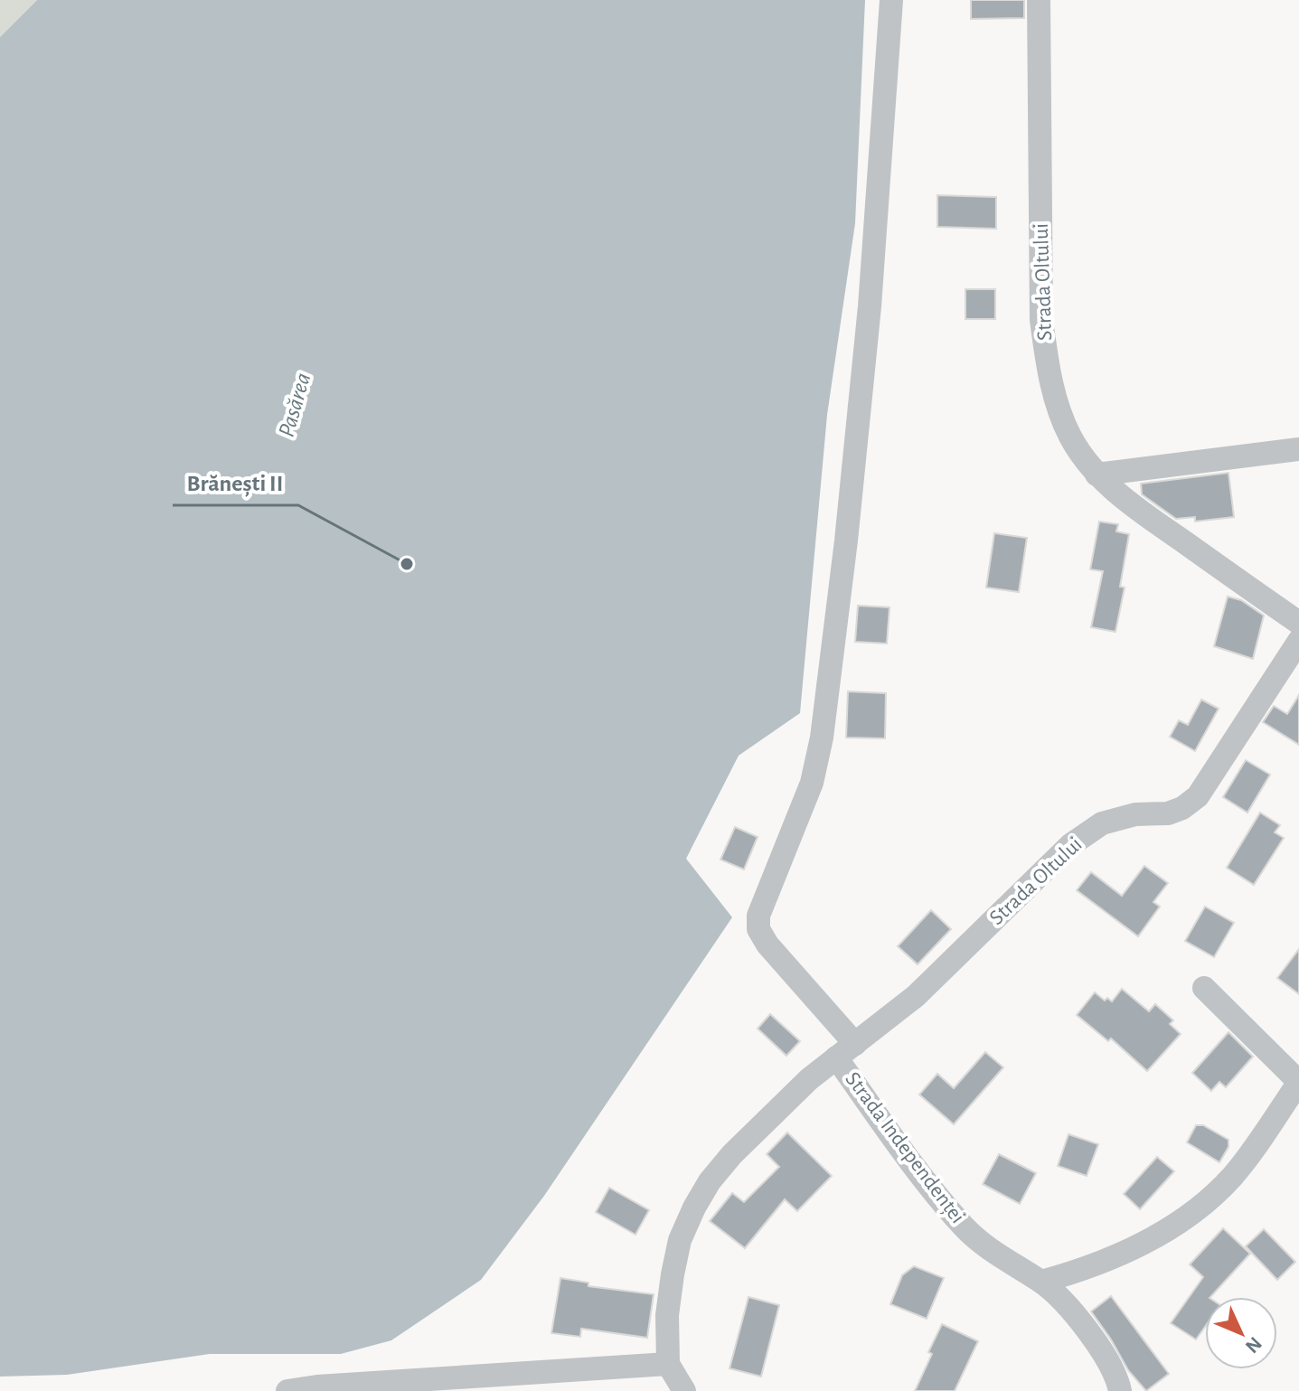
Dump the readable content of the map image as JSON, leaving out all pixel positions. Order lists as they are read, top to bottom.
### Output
{
  "streets": {
    "street": ["Strada Oltului", "Strada Independenței"]
  },
  "crossings": [
    ["Strada Oltului", "Strada Independenței"]
  ],
  "water": ["Pasărea"],
  "places": ["Brănești II"],
  "north": "bottom right"
}
